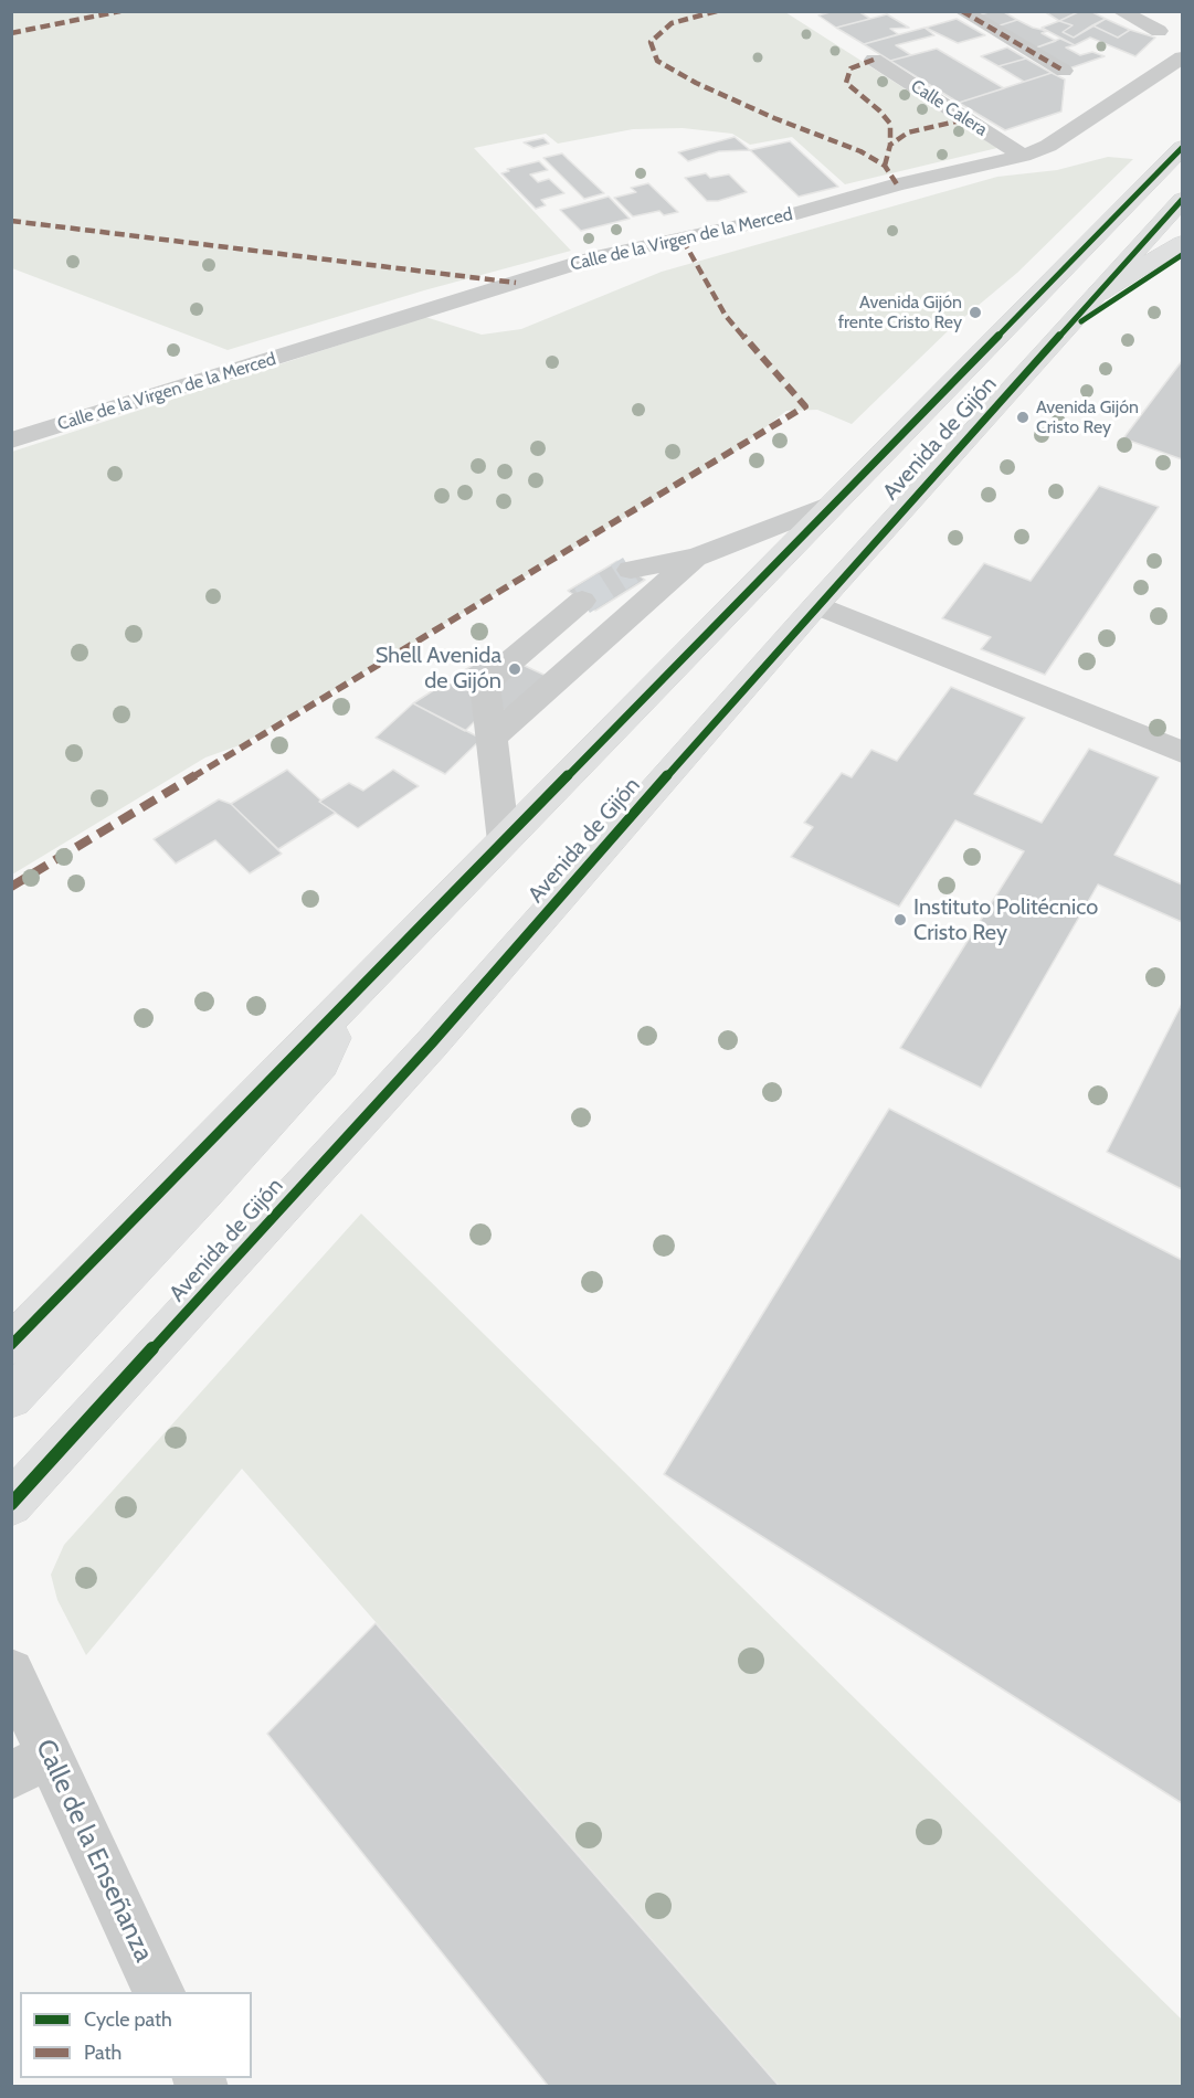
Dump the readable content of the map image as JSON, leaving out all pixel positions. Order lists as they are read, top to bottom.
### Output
{
  "streets": {
    "main road": ["Avenida de Gijón"],
    "street": ["Calle Calera", "Calle de la Virgen de la Merced", "Calle de la Enseñanza"]
  },
  "crossings": [
    ["Calle Calera", "Calle de la Virgen de la Merced"]
  ],
  "places": [
    "Avenida Gijón frente Cristo Rey",
    "Avenida Gijón Cristo Rey",
    "Shell Avenida de Gijón",
    "Instituto Politécnico Cristo Rey"
  ],
  "legend": ["Cycle path", "Path"]
}
